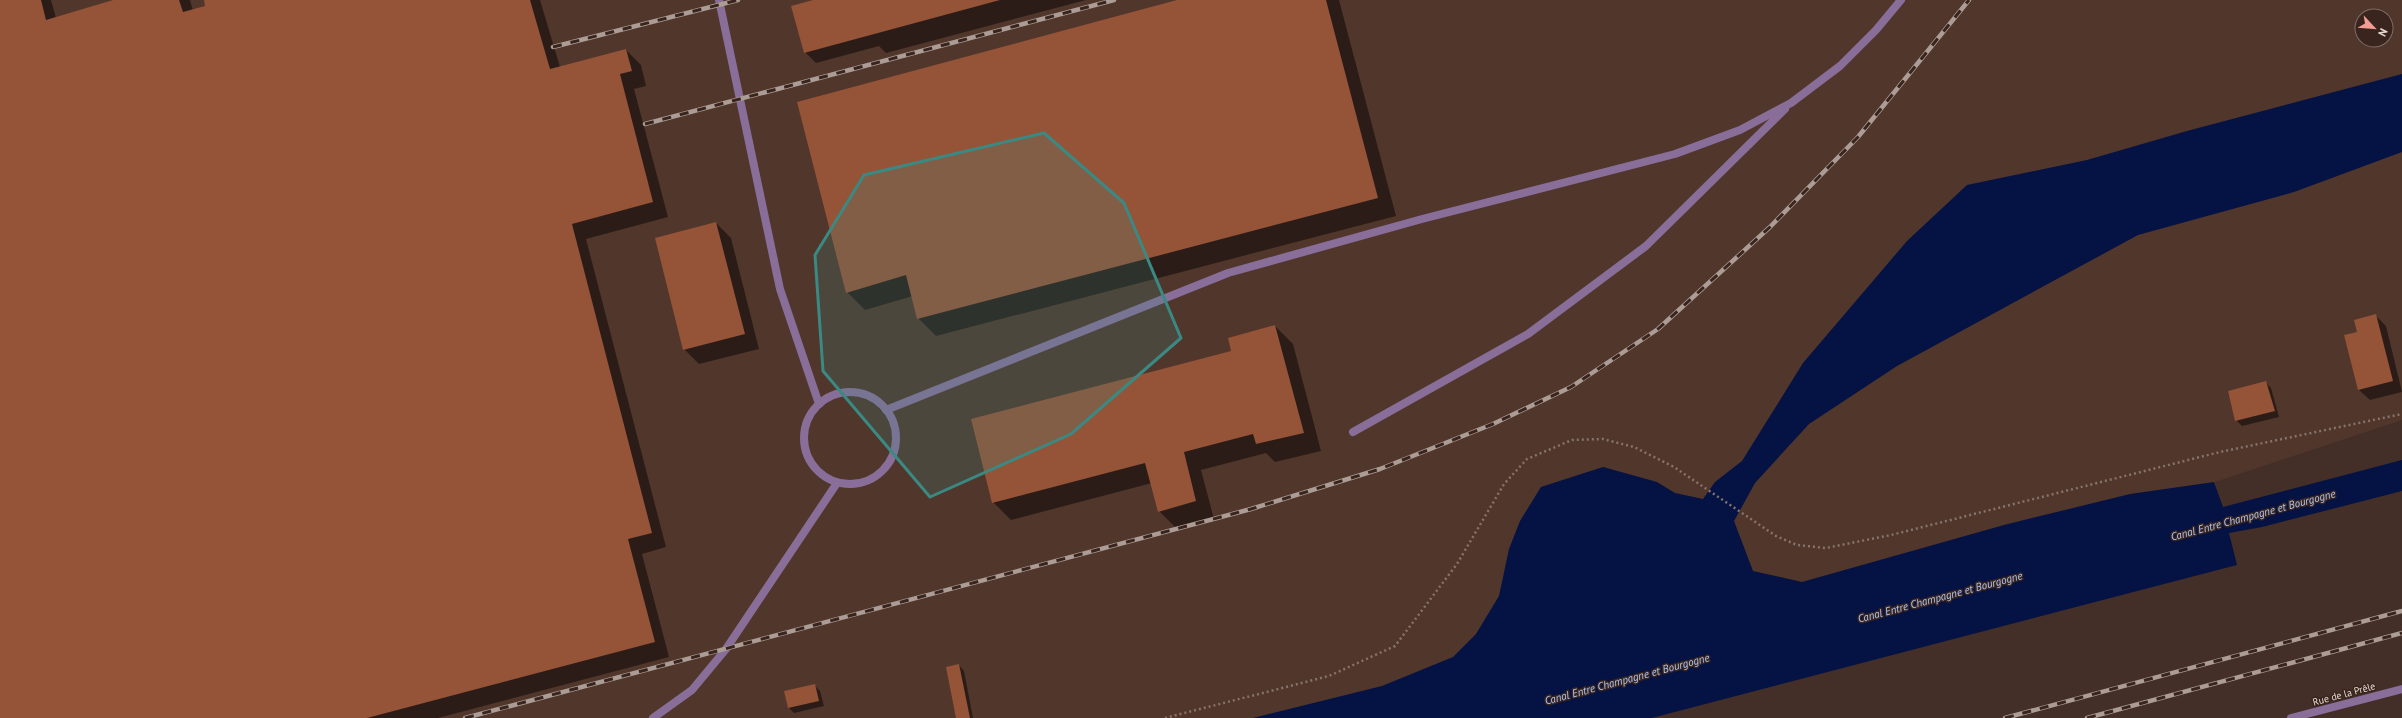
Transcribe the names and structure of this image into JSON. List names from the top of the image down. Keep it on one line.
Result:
{"streets":{"street":["Rue de la Prêle"]},"water":["Canal Entre Champagne et Bourgogne"],"north":"bottom right"}
